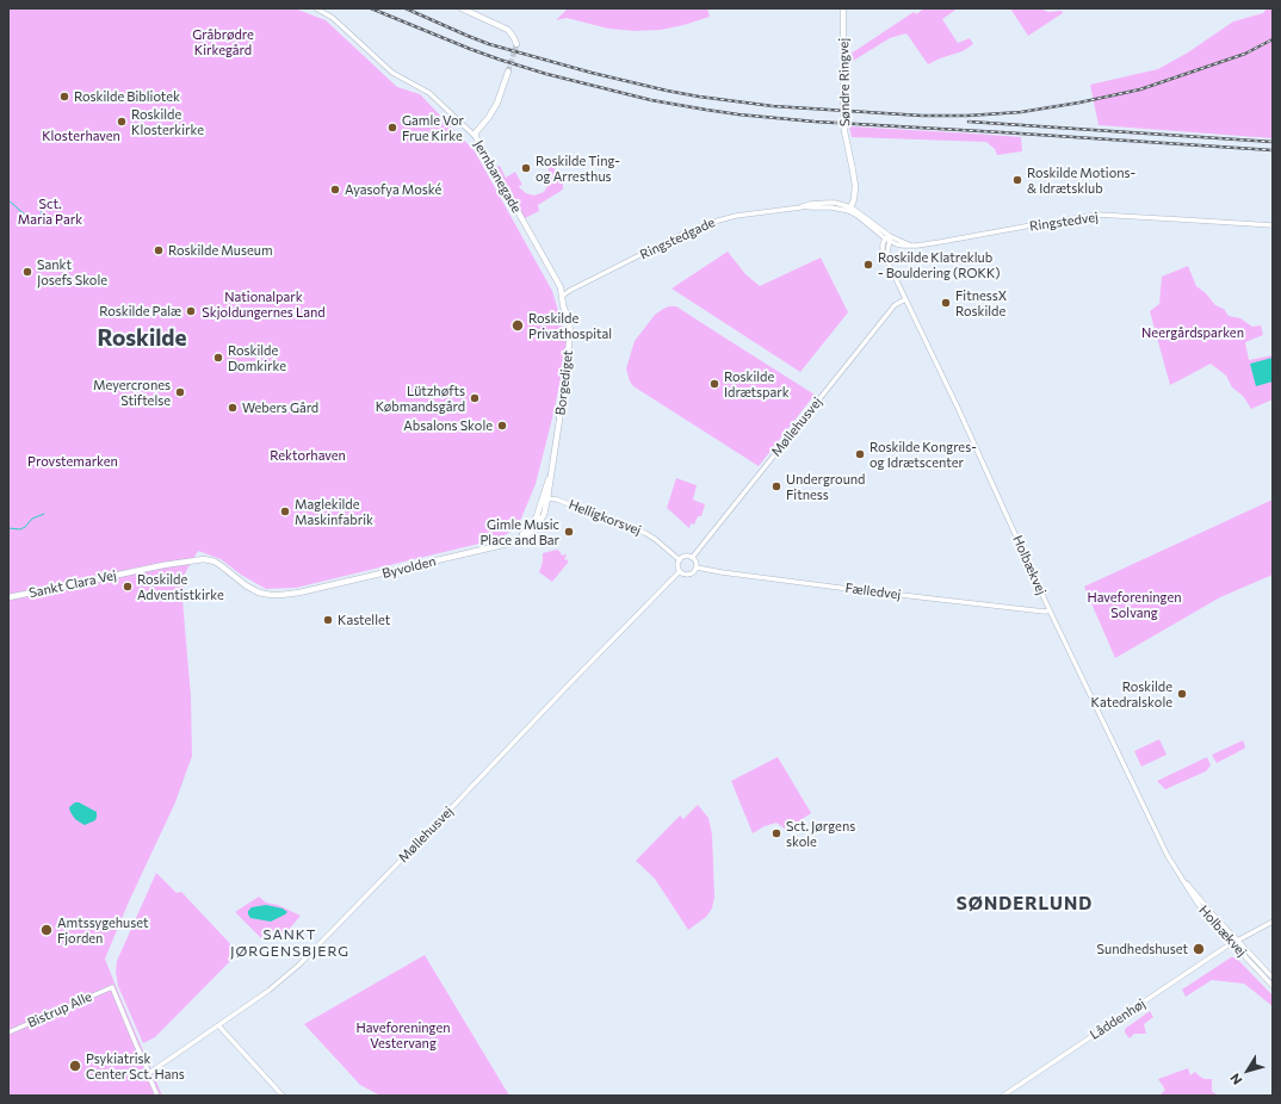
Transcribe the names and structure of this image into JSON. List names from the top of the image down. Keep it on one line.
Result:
{"streets":{"main road":["Søndre Ringvej","Jernbanegade","Borgediget","Byvolden","Sankt Clara Vej"],"street":["Ringstedvej","Ringstedgade","Møllehusvej","Helligkorsvej","Holbækvej","Fælledvej","Bistrup Alle","Låddenhøj"]},"crossings":[["Søndre Ringvej","Ringstedvej"],["Søndre Ringvej","Ringstedgade"],["Jernbanegade","Ringstedgade"],["Jernbanegade","Borgediget"],["Ringstedvej","Ringstedgade"],["Ringstedvej","Holbækvej"],["Ringstedgade","Borgediget"],["Borgediget","Helligkorsvej"],["Borgediget","Byvolden"],["Møllehusvej","Helligkorsvej"],["Møllehusvej","Holbækvej"],["Møllehusvej","Fælledvej"],["Møllehusvej","Bistrup Alle"],["Helligkorsvej","Byvolden"],["Helligkorsvej","Fælledvej"],["Holbækvej","Fælledvej"],["Holbækvej","Låddenhøj"],["Byvolden","Sankt Clara Vej"]],"districts":["Roskilde","SØNDERLUND","SANKT JØRGENSBJERG"],"parks":["Gråbrødre Kirkegård","Klosterhaven","Sct. Maria Park","Nationalpark Skjoldungernes Land","Neergårdsparken","Rektorhaven","Provstemarken","Haveforeningen Solvang","Haveforeningen Vestervang"],"places":["Roskilde Bibliotek","Roskilde Klosterkirke","Gamle Vor Frue Kirke","Roskilde Ting- og Arresthus","Roskilde Motions- & Idrætsklub","Ayasofya Moské","Roskilde Museum","Roskilde Klatreklub - Bouldering (ROKK)","Sankt Josefs Skole","FitnessX Roskilde","Roskilde Palæ","Roskilde Privathospital","Roskilde Domkirke","Roskilde Idrætspark","Meyercrones Stiftelse","Lützhøfts Købmandsgård","Webers Gård","Absalons Skole","Roskilde Kongres- og Idrætscenter","Underground Fitness","Maglekilde Maskinfabrik","Gimle Music Place and Bar","Roskilde Adventistkirke","Kastellet","Roskilde Katedralskole","Sct. Jørgens skole","Amtssygehuset Fjorden","Sundhedshuset","Psykiatrisk Center Sct. Hans"],"north":"bottom left"}
